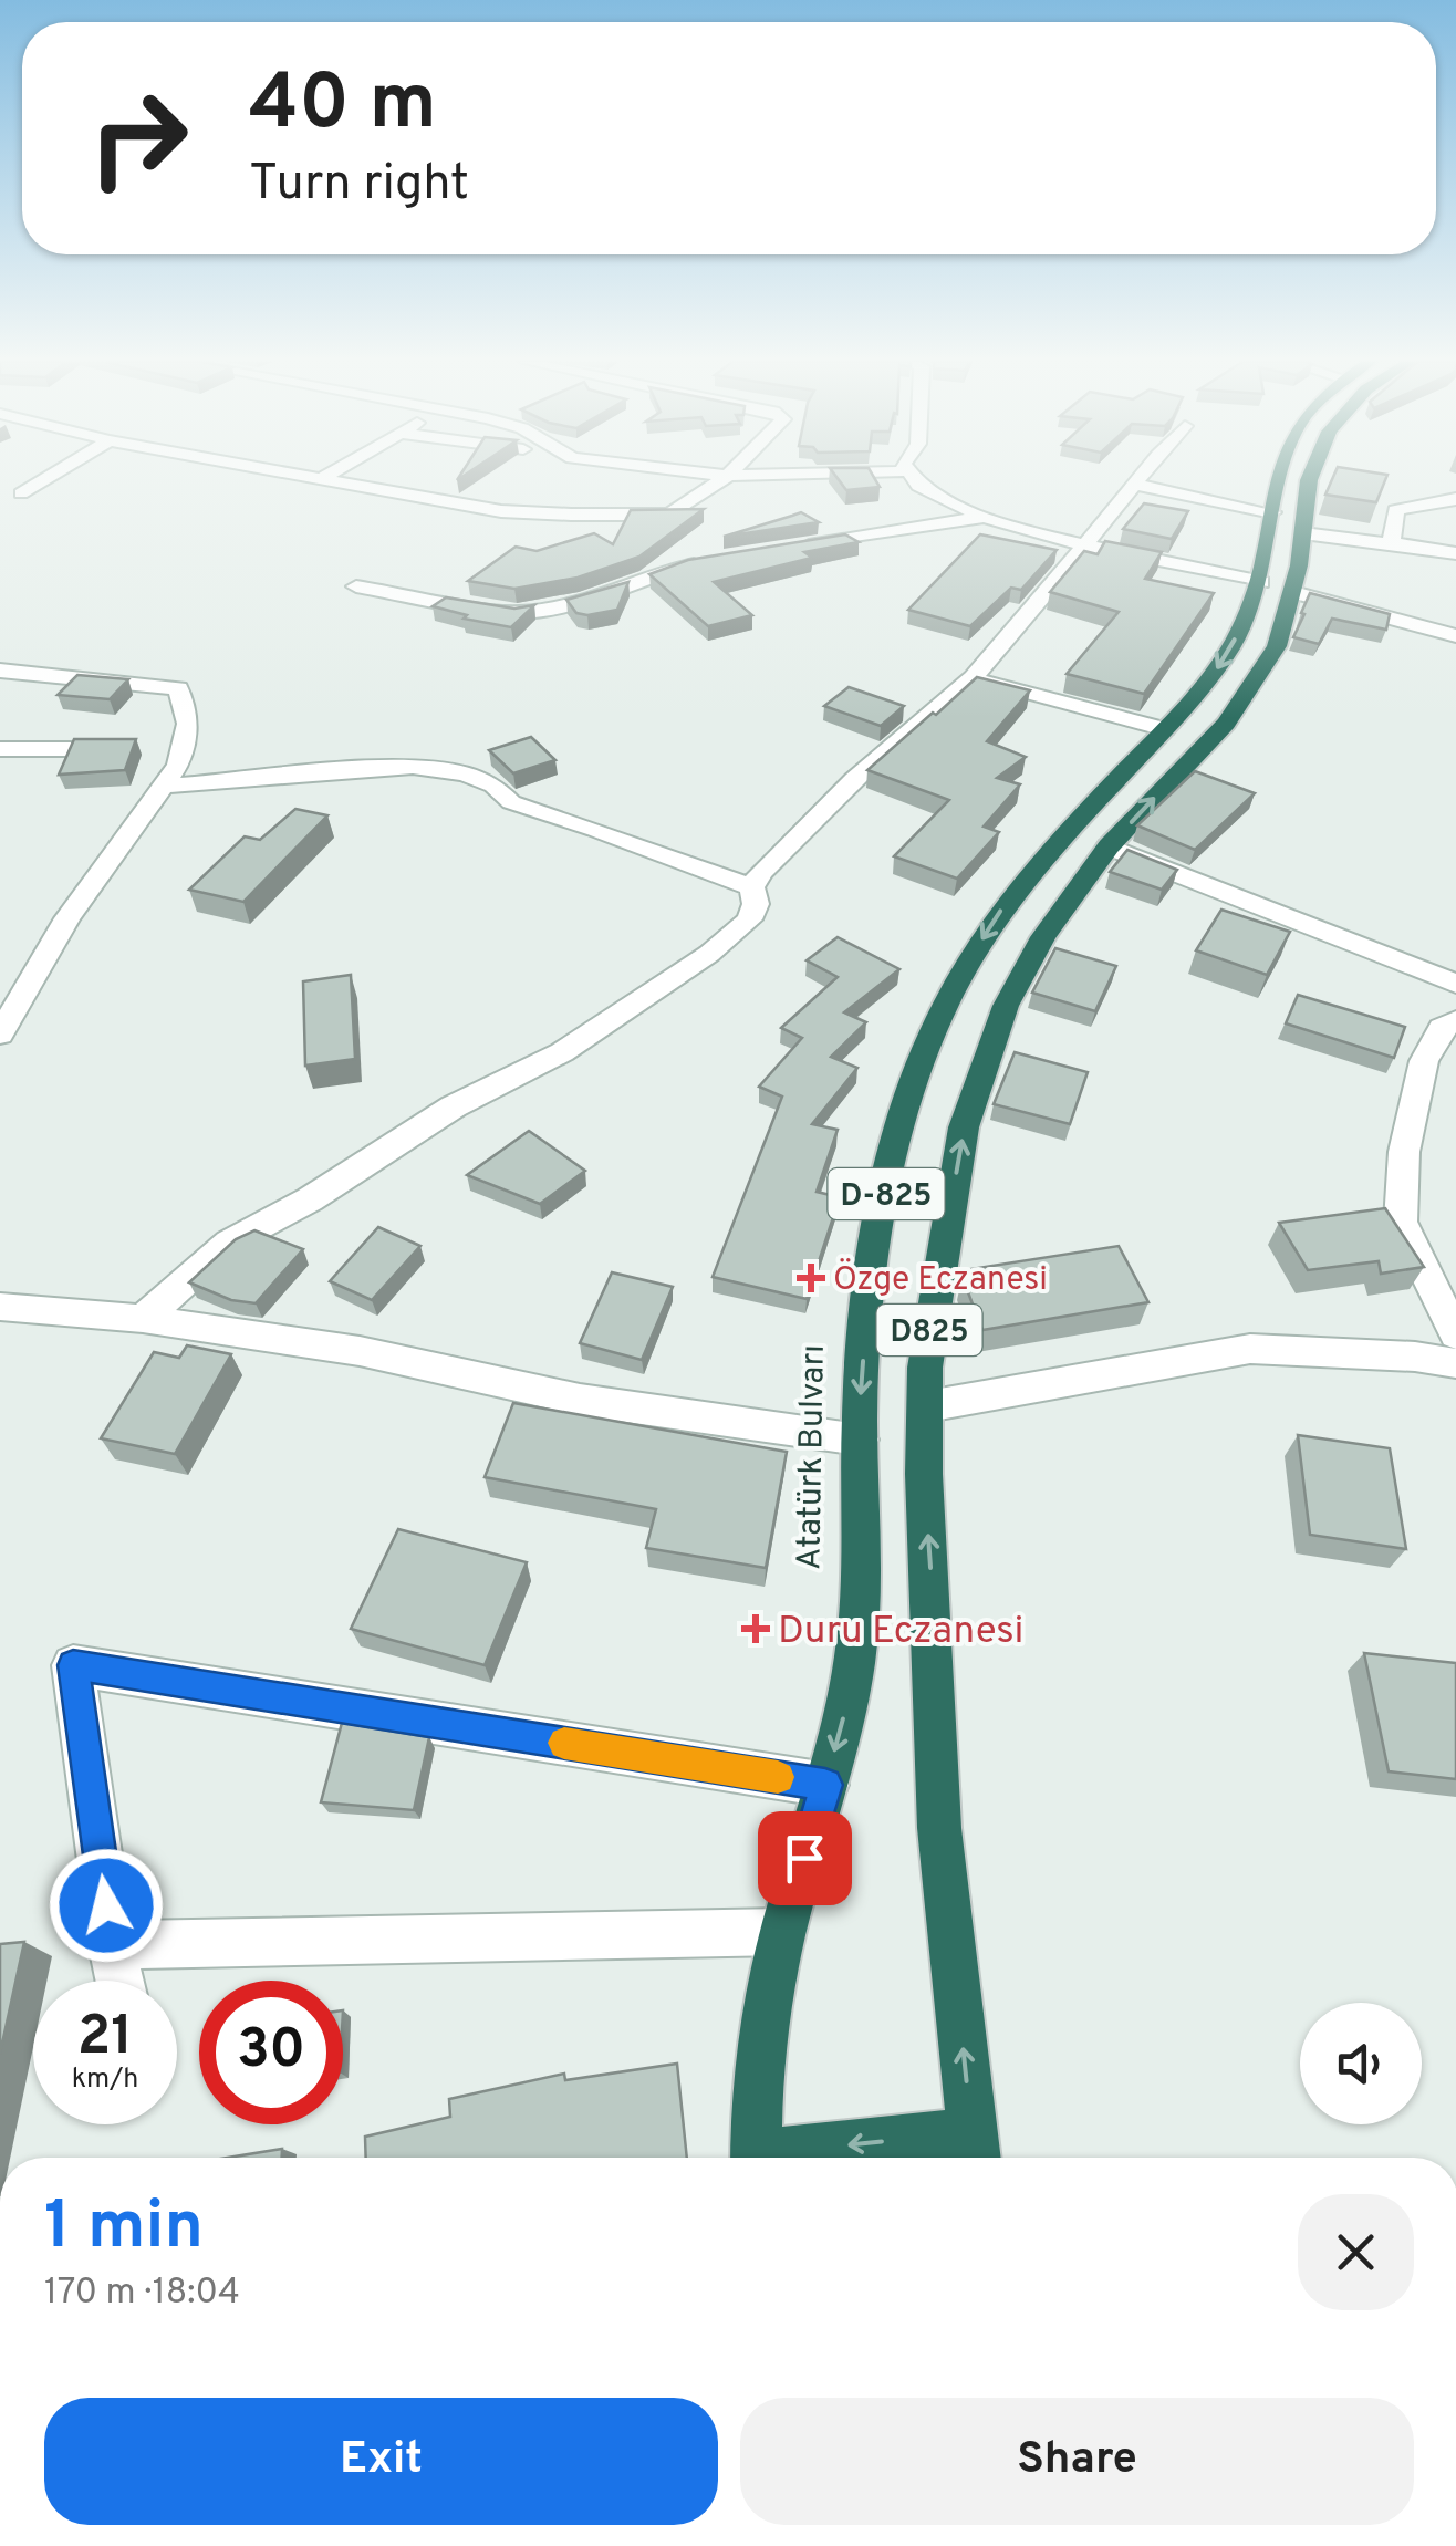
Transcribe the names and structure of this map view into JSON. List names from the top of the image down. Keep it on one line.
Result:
{"streets":{"highway":["D-825","D825","Atatürk Bulvarı"]},"places":{"health":["Özge Eczanesi","Duru Eczanesi"]},"page":{"turn":["40 m","Turn right"],"speed":"21 km/h","limit":"30","heading":["1 min","170 m · 18:04"],"buttons":["Exit","Share"]}}
